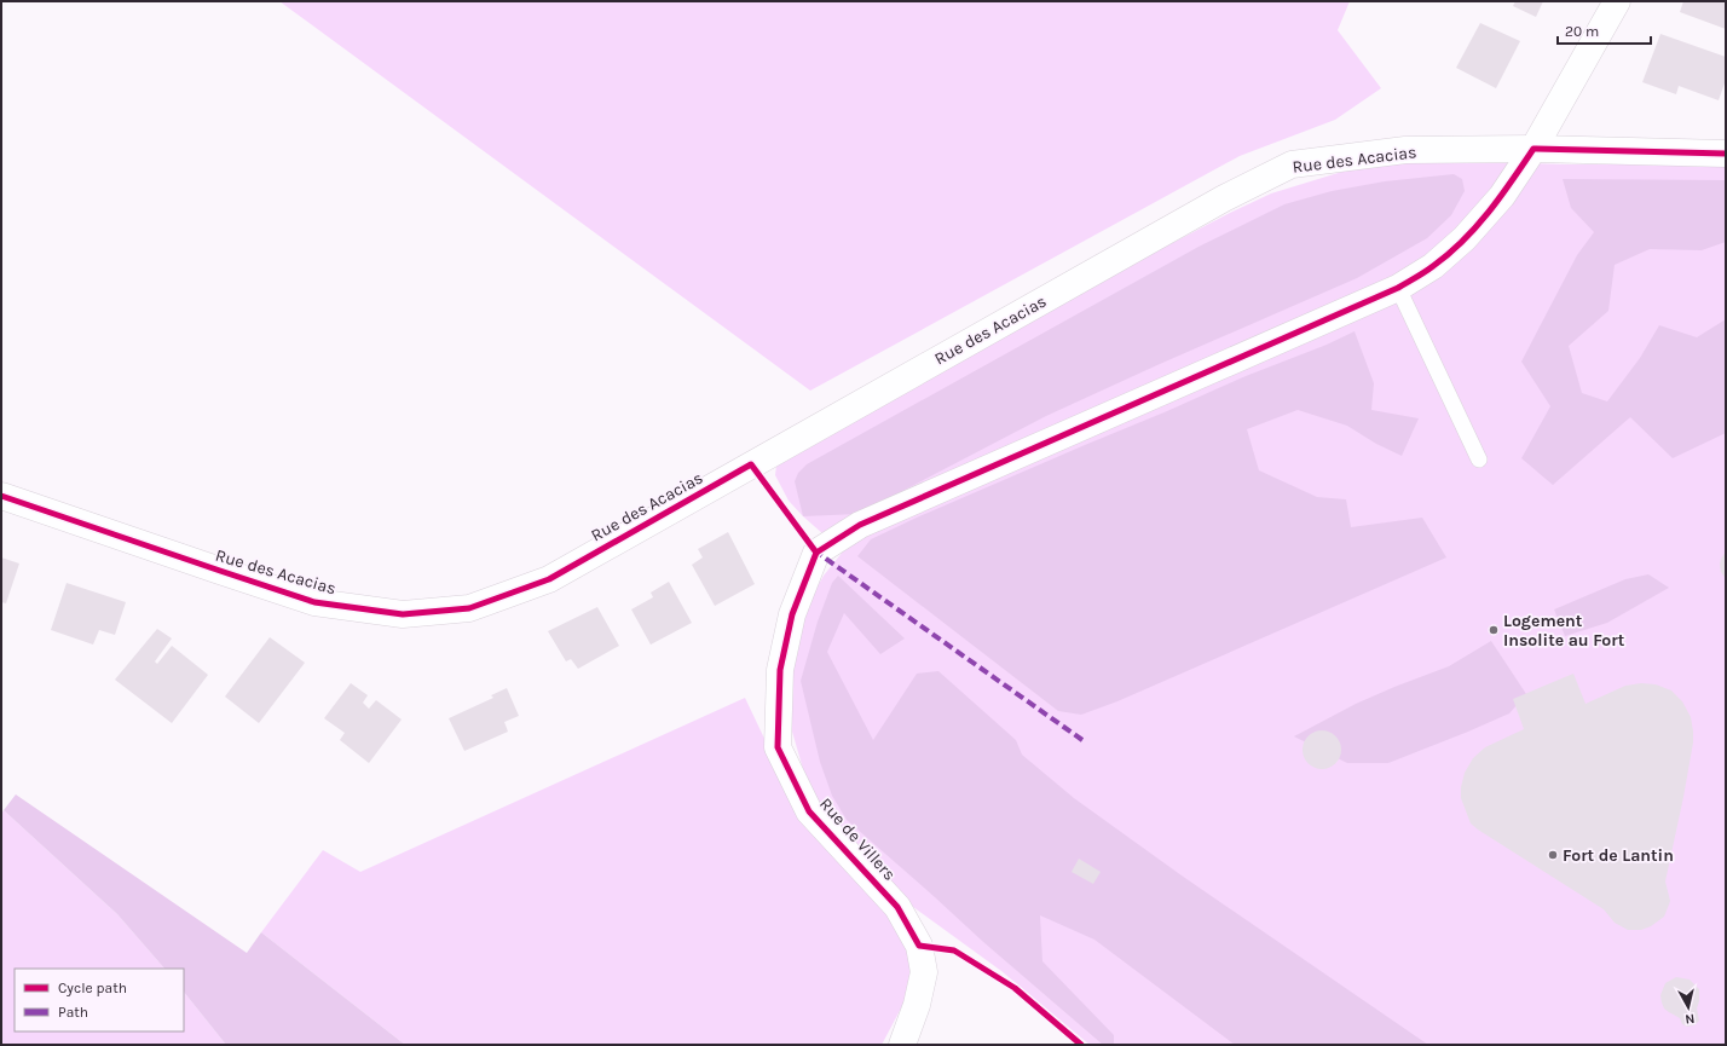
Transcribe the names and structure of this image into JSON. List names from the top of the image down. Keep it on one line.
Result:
{"streets":{"street":["Rue des Acacias","Rue de Villers"]},"places":["Logement Insolite au Fort","Fort de Lantin"],"legend":["Cycle path","Path"],"scale_bar":"20 m","north":"bottom"}
